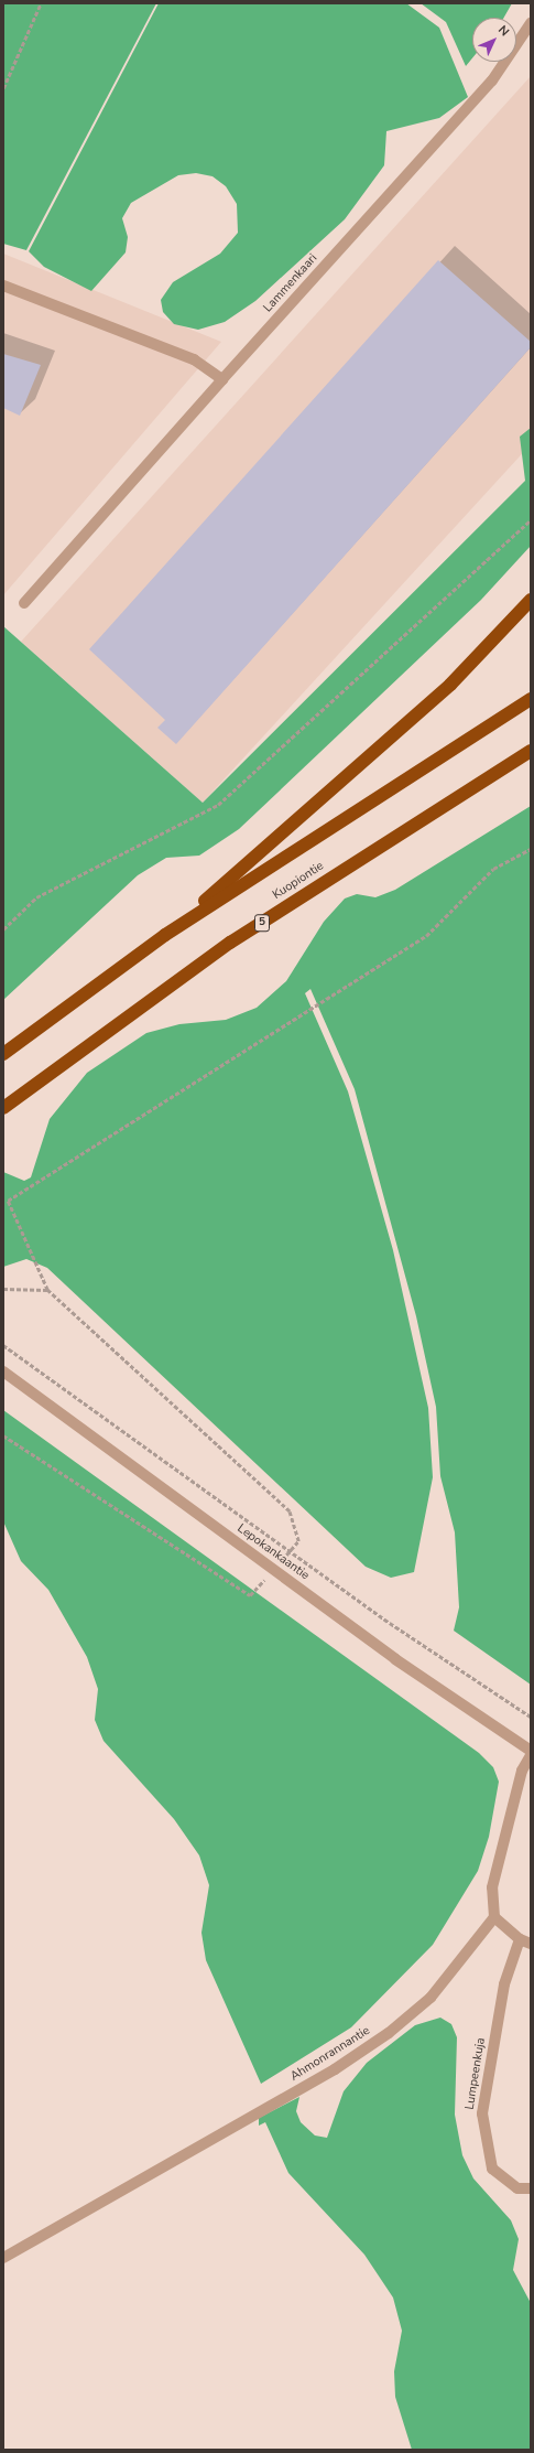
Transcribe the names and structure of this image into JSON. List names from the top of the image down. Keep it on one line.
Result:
{"streets":{"highway":["Kuopiontie","5"],"street":["Lammenkaari","Lepokankaantie","Ahmonrannantie","Lumpeenkuja"]},"north":"top right"}
